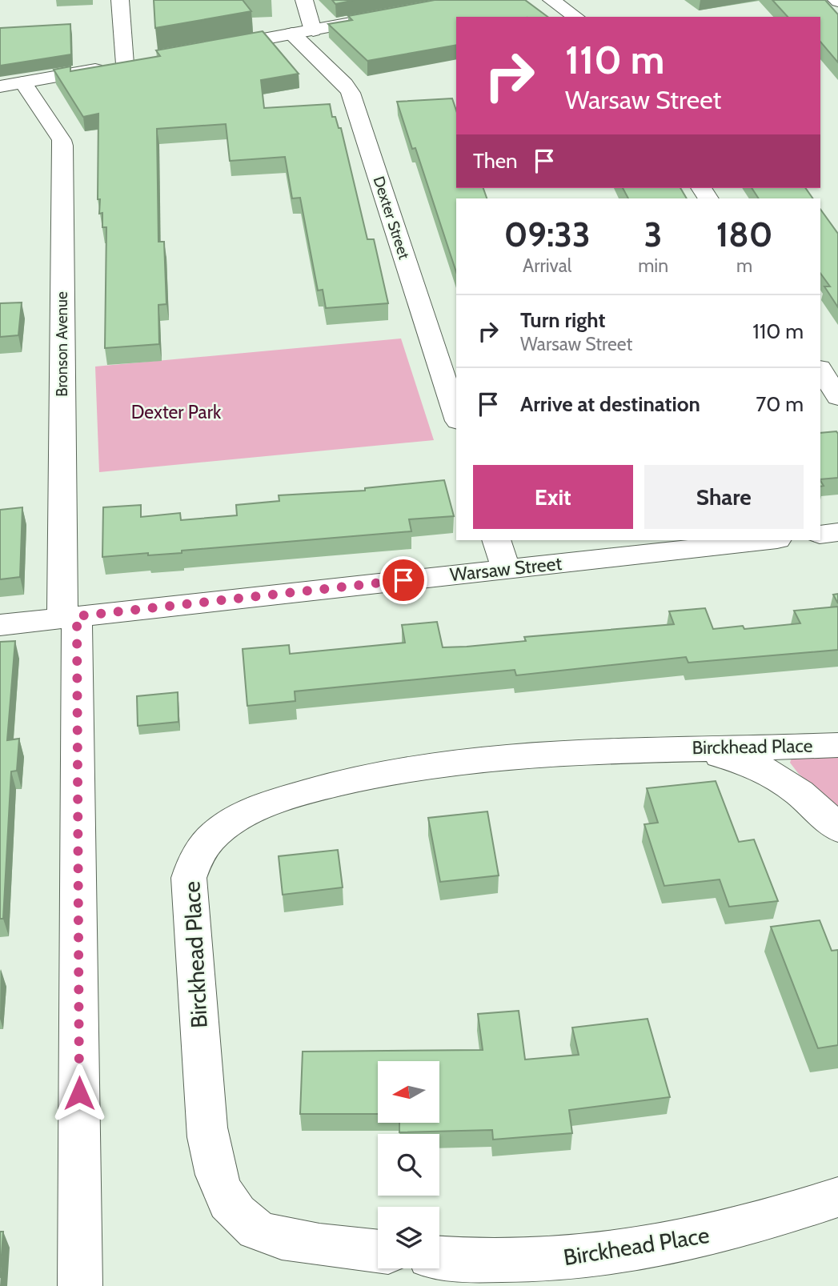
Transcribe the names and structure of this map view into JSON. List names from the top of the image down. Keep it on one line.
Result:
{"streets":{"street":["Dexter Street","Bronson Avenue","Warsaw Street","Birckhead Place"]},"crossings":[["Bronson Avenue","Warsaw Street"]],"parks":["Dexter Park"],"north":"left","page":{"turn":["110 m","Warsaw Street"],"then":"Then","eta":["09:33","Arrival","3","min","180","m"],"list":[{"name":"Turn right","note":"Warsaw Street","value":"110 m"},{"name":"Arrive at destination","value":"70 m"}],"buttons":["Exit","Share"]}}
